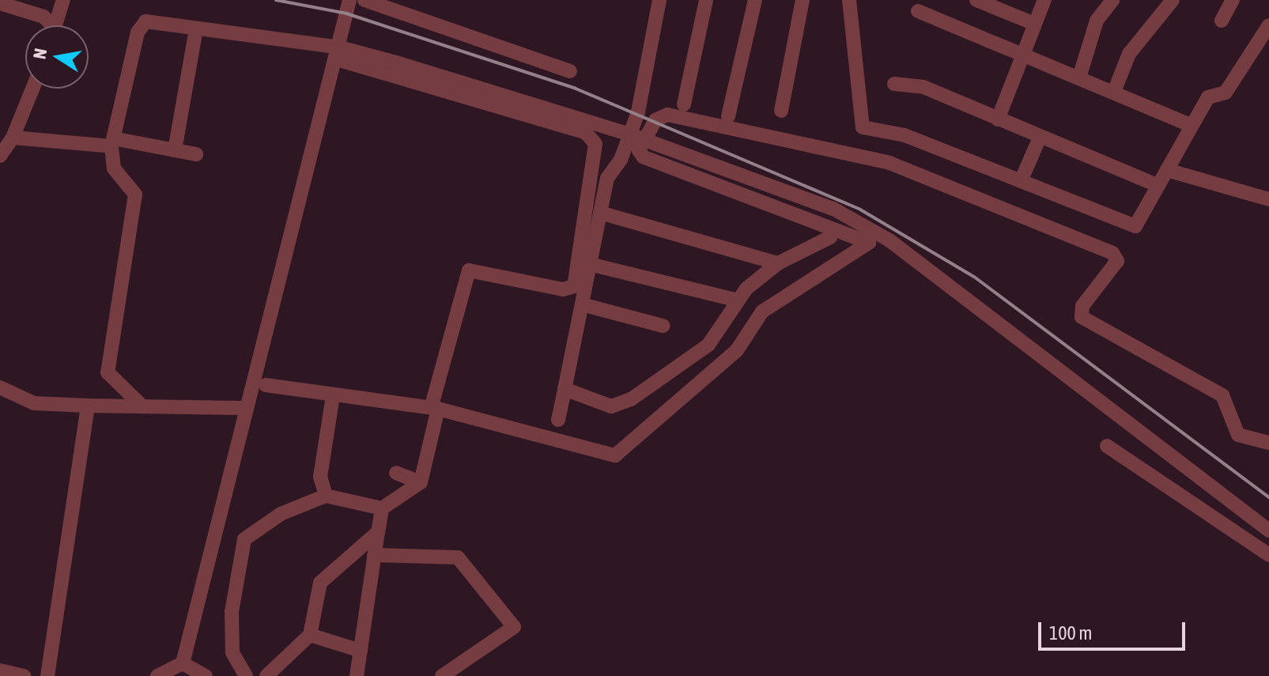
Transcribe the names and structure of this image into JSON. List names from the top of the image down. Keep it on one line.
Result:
{"scale_bar":"100 m","north":"left"}
